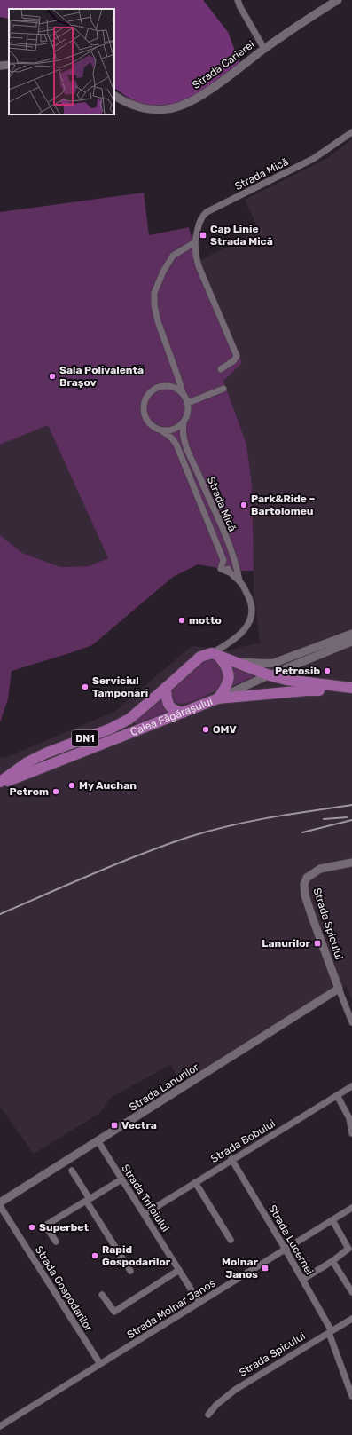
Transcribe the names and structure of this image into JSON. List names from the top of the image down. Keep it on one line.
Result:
{"streets":{"main road":["Calea Făgărașului","DN1"],"street":["Strada Carierei","Strada Mică","Strada Spicului","Strada Lanurilor","Strada Bobului","Strada Trifoiului","Strada Lucernei","Strada Gospodarilor","Strada Molnar Janos"]},"crossings":[["Calea Făgărașului","DN1"],["Strada Spicului","Strada Lanurilor"],["Strada Spicului","Strada Lucernei"],["Strada Lanurilor","Strada Trifoiului"],["Strada Bobului","Strada Trifoiului"],["Strada Bobului","Strada Lucernei"],["Strada Trifoiului","Strada Molnar Janos"],["Strada Lucernei","Strada Molnar Janos"],["Strada Gospodarilor","Strada Molnar Janos"]],"places":{"transit":["Cap Linie Strada Mică","Lanurilor","Vectra","Molnar Janos"],"other":["Sala Polivalentă Brașov","Park&Ride – Bartolomeu","motto","Petrosib","Serviciul Tamponări","OMV","My Auchan","Petrom","Superbet","Rapid Gospodarilor"]}}
